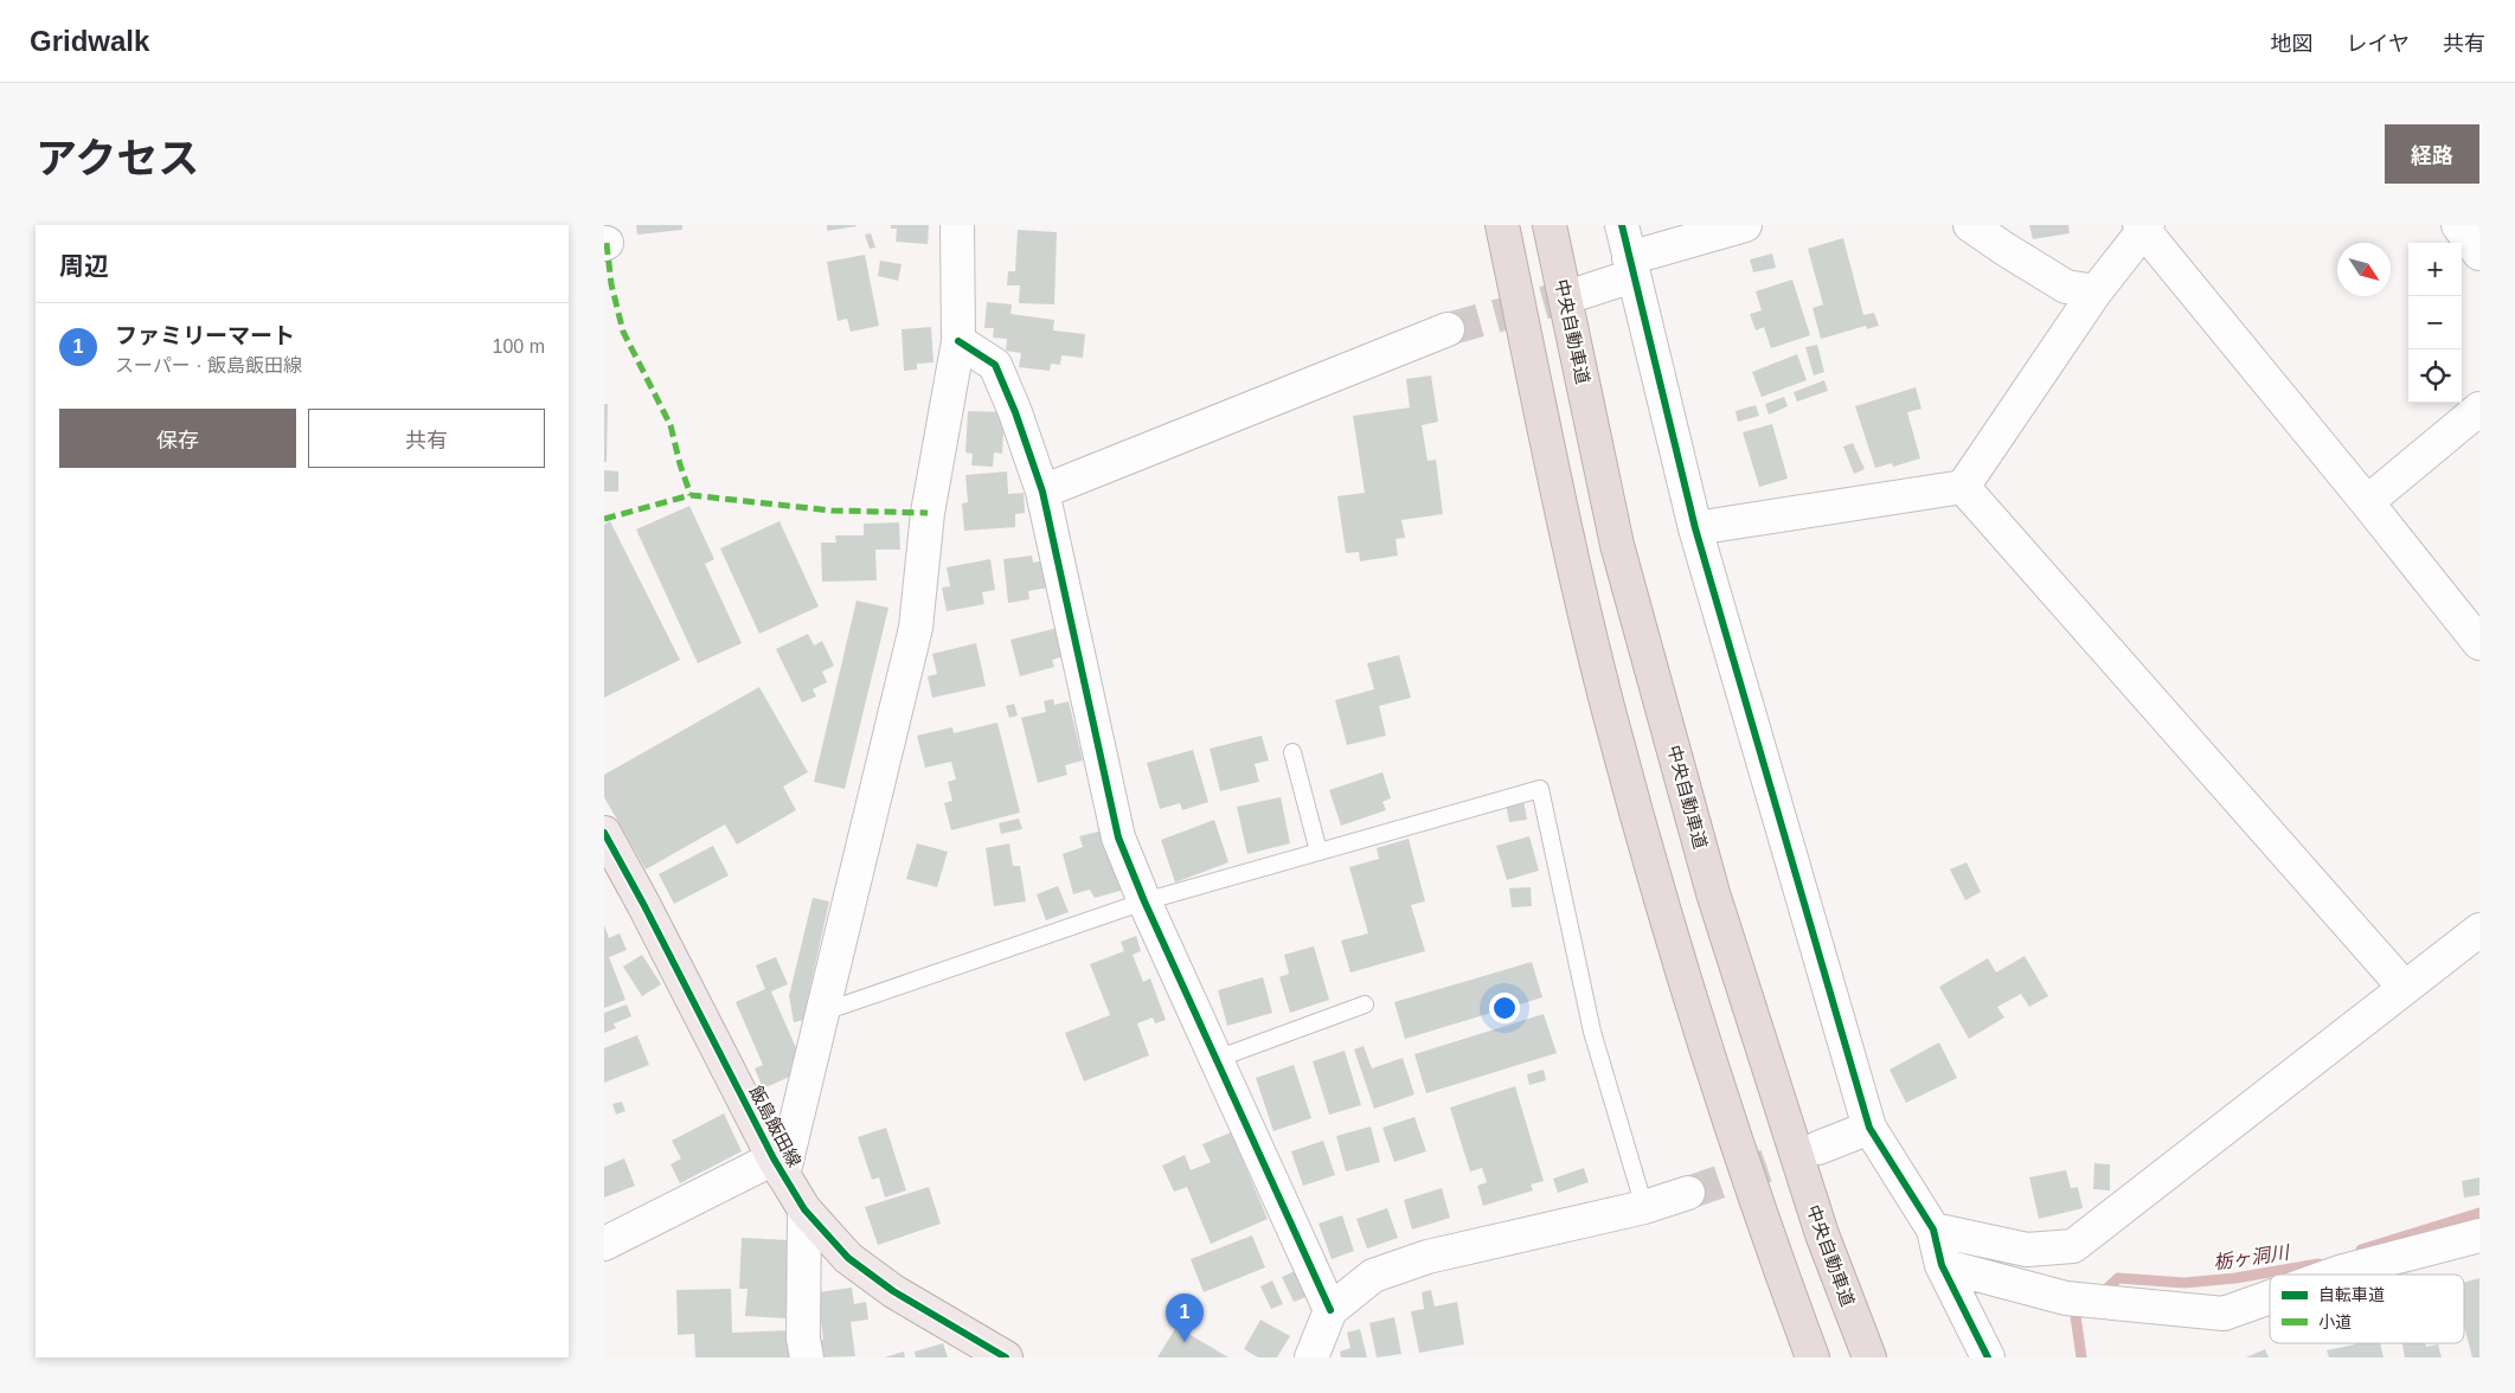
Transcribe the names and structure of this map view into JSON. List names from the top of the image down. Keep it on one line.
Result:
{"streets":{"highway":["中央自動車道"],"main road":["飯島飯田線"]},"water":["栃ヶ洞川"],"legend":["自転車道","小道"],"north":"bottom right","page":{"header":"Gridwalk","nav":["地図","レイヤ","共有"],"title":"アクセス","buttons":["経路",["保存","共有"]],"heading":"周辺","map_buttons":["+","−"],"list":[{"mark":"1","name":"ファミリーマート","note":"スーパー · 飯島飯田線","value":"100 m"}],"pins":"1"}}
